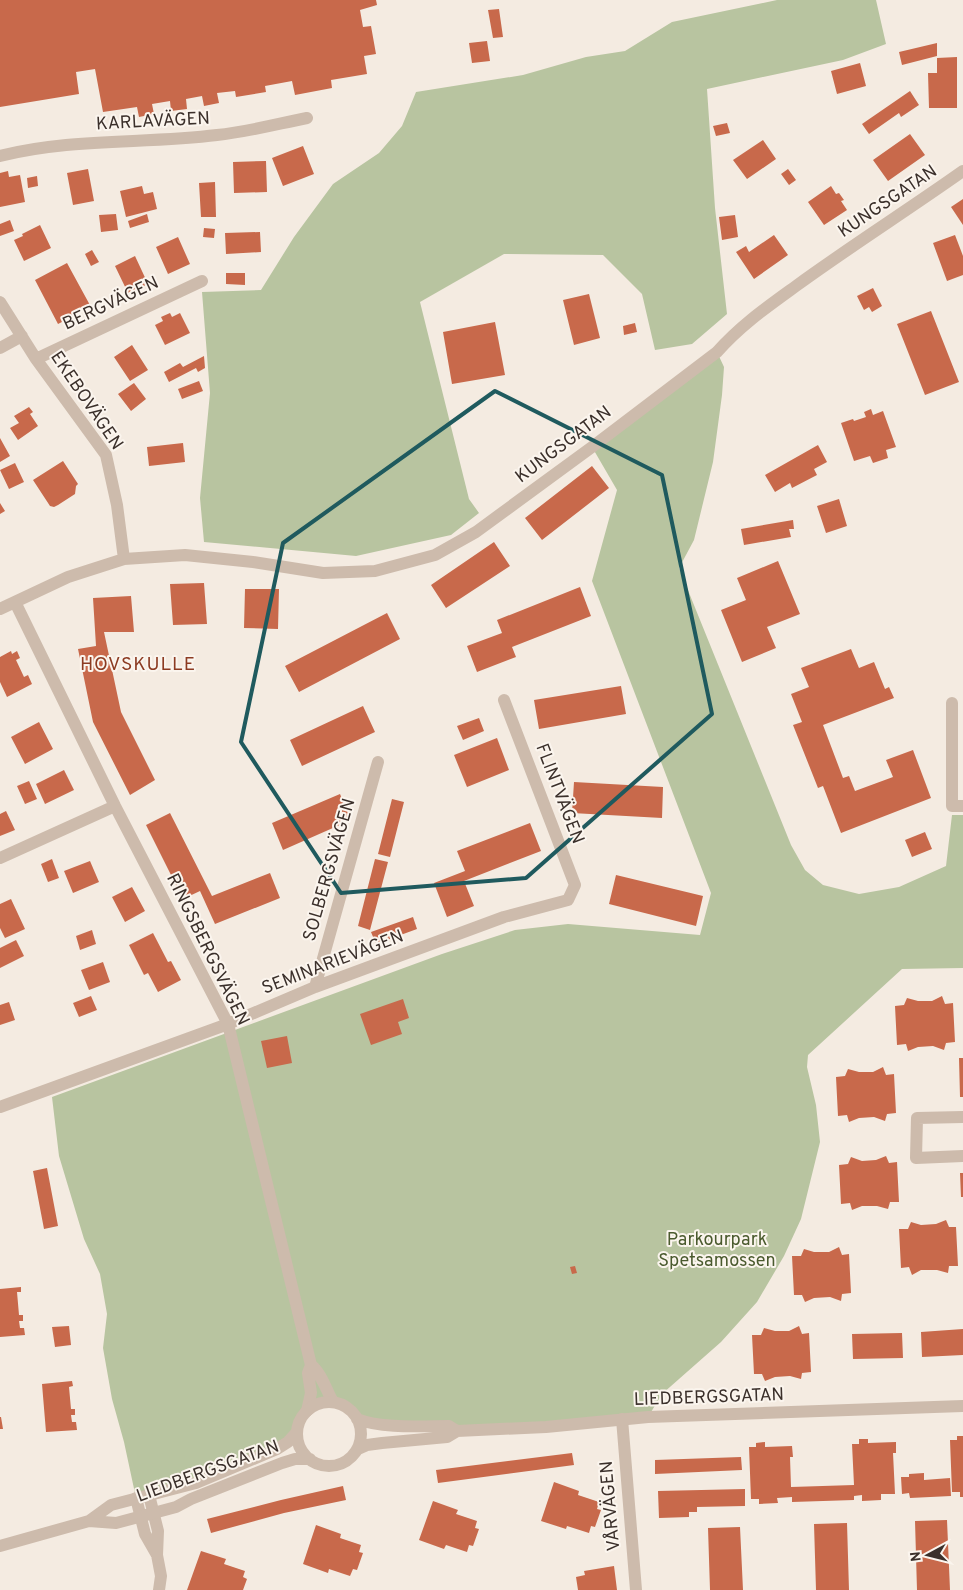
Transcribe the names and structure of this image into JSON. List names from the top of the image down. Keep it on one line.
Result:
{"streets":{"street":["KARLAVÄGEN","KUNGSGATAN","BERGVÄGEN","EKEBOVÄGEN","FLINTVÄGEN","SOLBERGSVÄGEN","RINGSBERGSVÄGEN","SEMINARIEVÄGEN","LIEDBERGSGATAN","VÅRVÄGEN"]},"crossings":[["KUNGSGATAN","EKEBOVÄGEN"],["KUNGSGATAN","RINGSBERGSVÄGEN"],["BERGVÄGEN","EKEBOVÄGEN"],["FLINTVÄGEN","SEMINARIEVÄGEN"],["SOLBERGSVÄGEN","SEMINARIEVÄGEN"],["RINGSBERGSVÄGEN","SEMINARIEVÄGEN"],["RINGSBERGSVÄGEN","LIEDBERGSGATAN"],["LIEDBERGSGATAN","VÅRVÄGEN"]],"districts":["HOVSKULLE"],"parks":["Parkourpark Spetsamossen"],"north":"left"}
